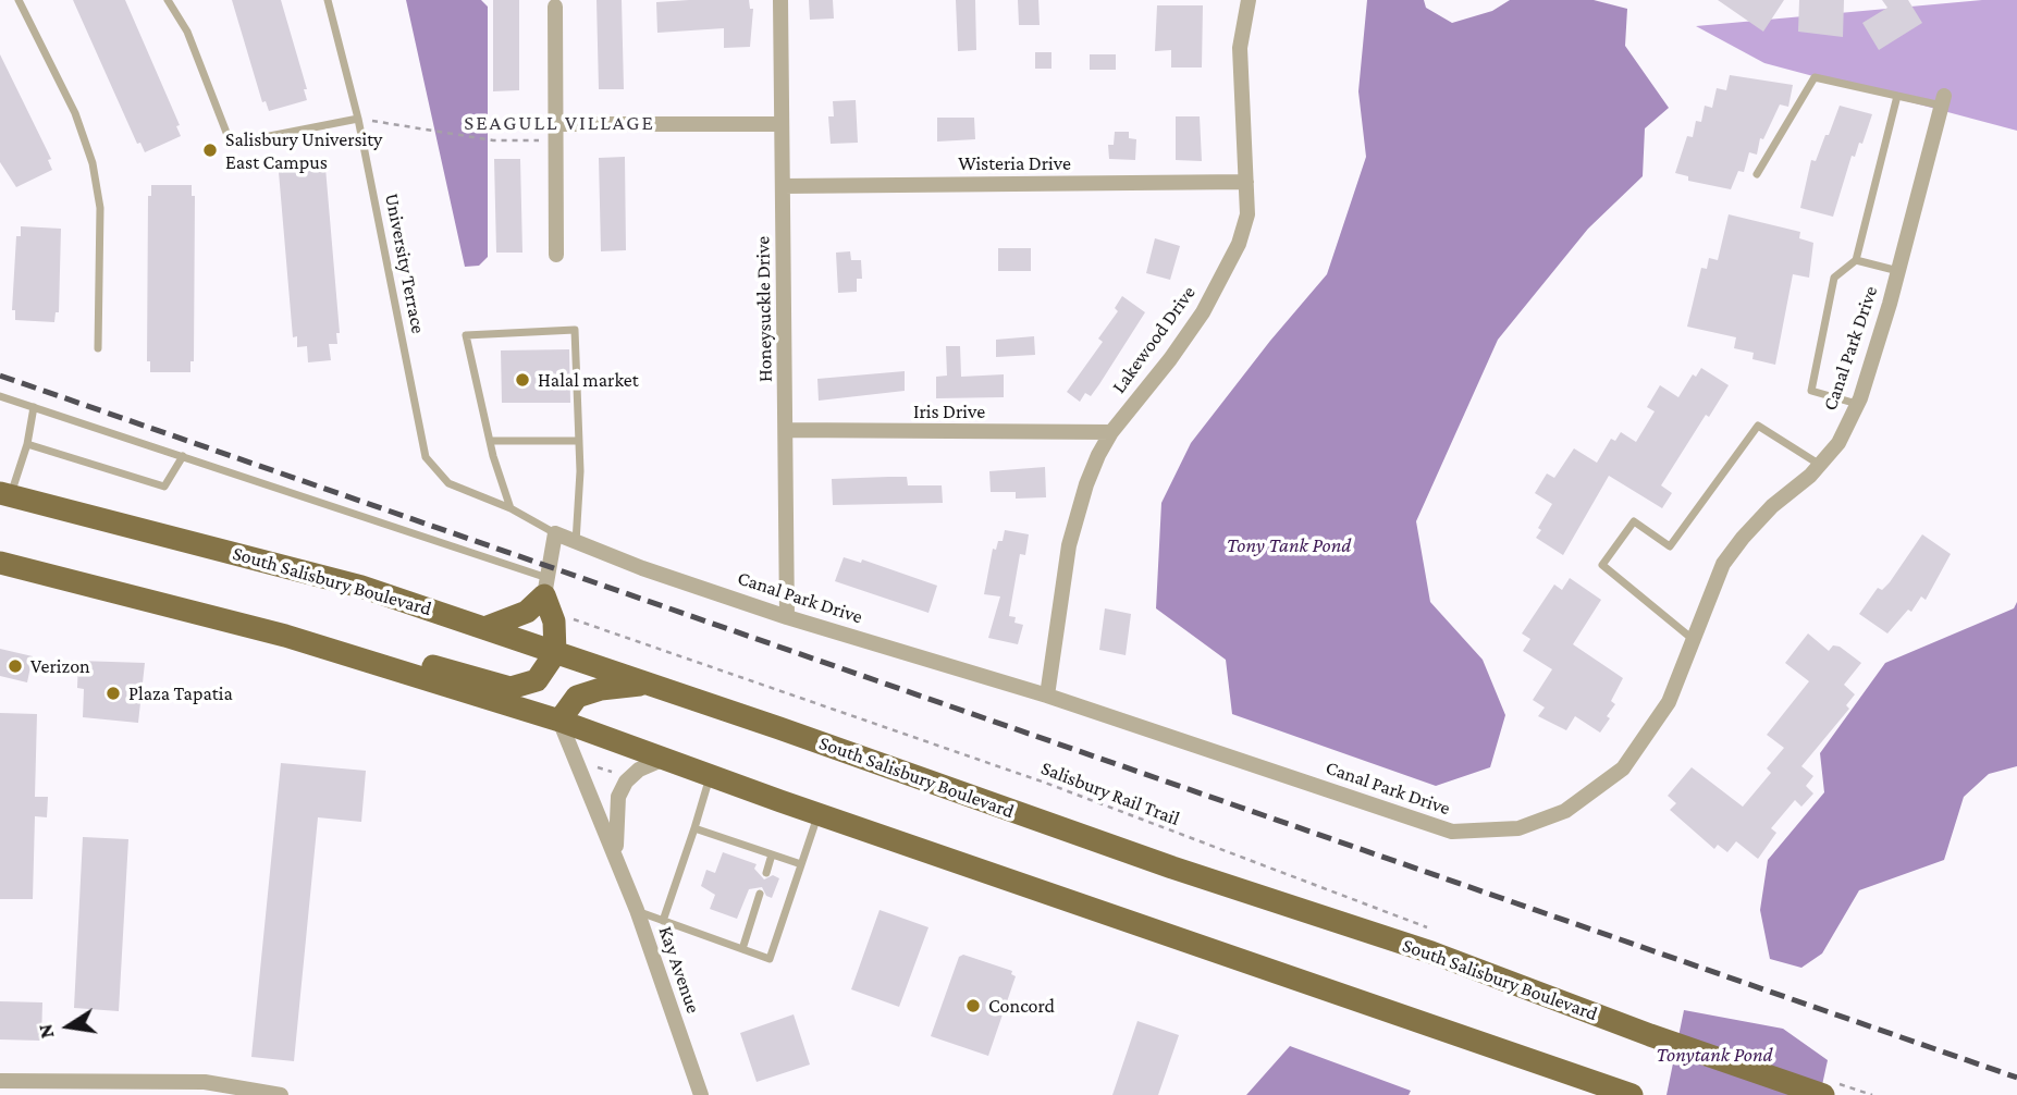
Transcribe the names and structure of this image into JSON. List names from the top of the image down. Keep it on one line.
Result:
{"streets":{"main road":["South Salisbury Boulevard"],"street":["Wisteria Drive","Honeysuckle Drive","Lakewood Drive","Canal Park Drive","Iris Drive","Kay Avenue"],"lane":["University Terrace"],"path":["Salisbury Rail Trail"]},"crossings":[["Wisteria Drive","Honeysuckle Drive"],["Wisteria Drive","Lakewood Drive"],["University Terrace","Canal Park Drive"],["Honeysuckle Drive","Canal Park Drive"],["Honeysuckle Drive","Iris Drive"],["Lakewood Drive","Canal Park Drive"],["Lakewood Drive","Iris Drive"]],"districts":["SEAGULL VILLAGE"],"water":["Tony Tank Pond","Tonytank Pond"],"places":["Salisbury University East Campus","Halal market","Verizon","Plaza Tapatia","Concord"],"north":"left"}
